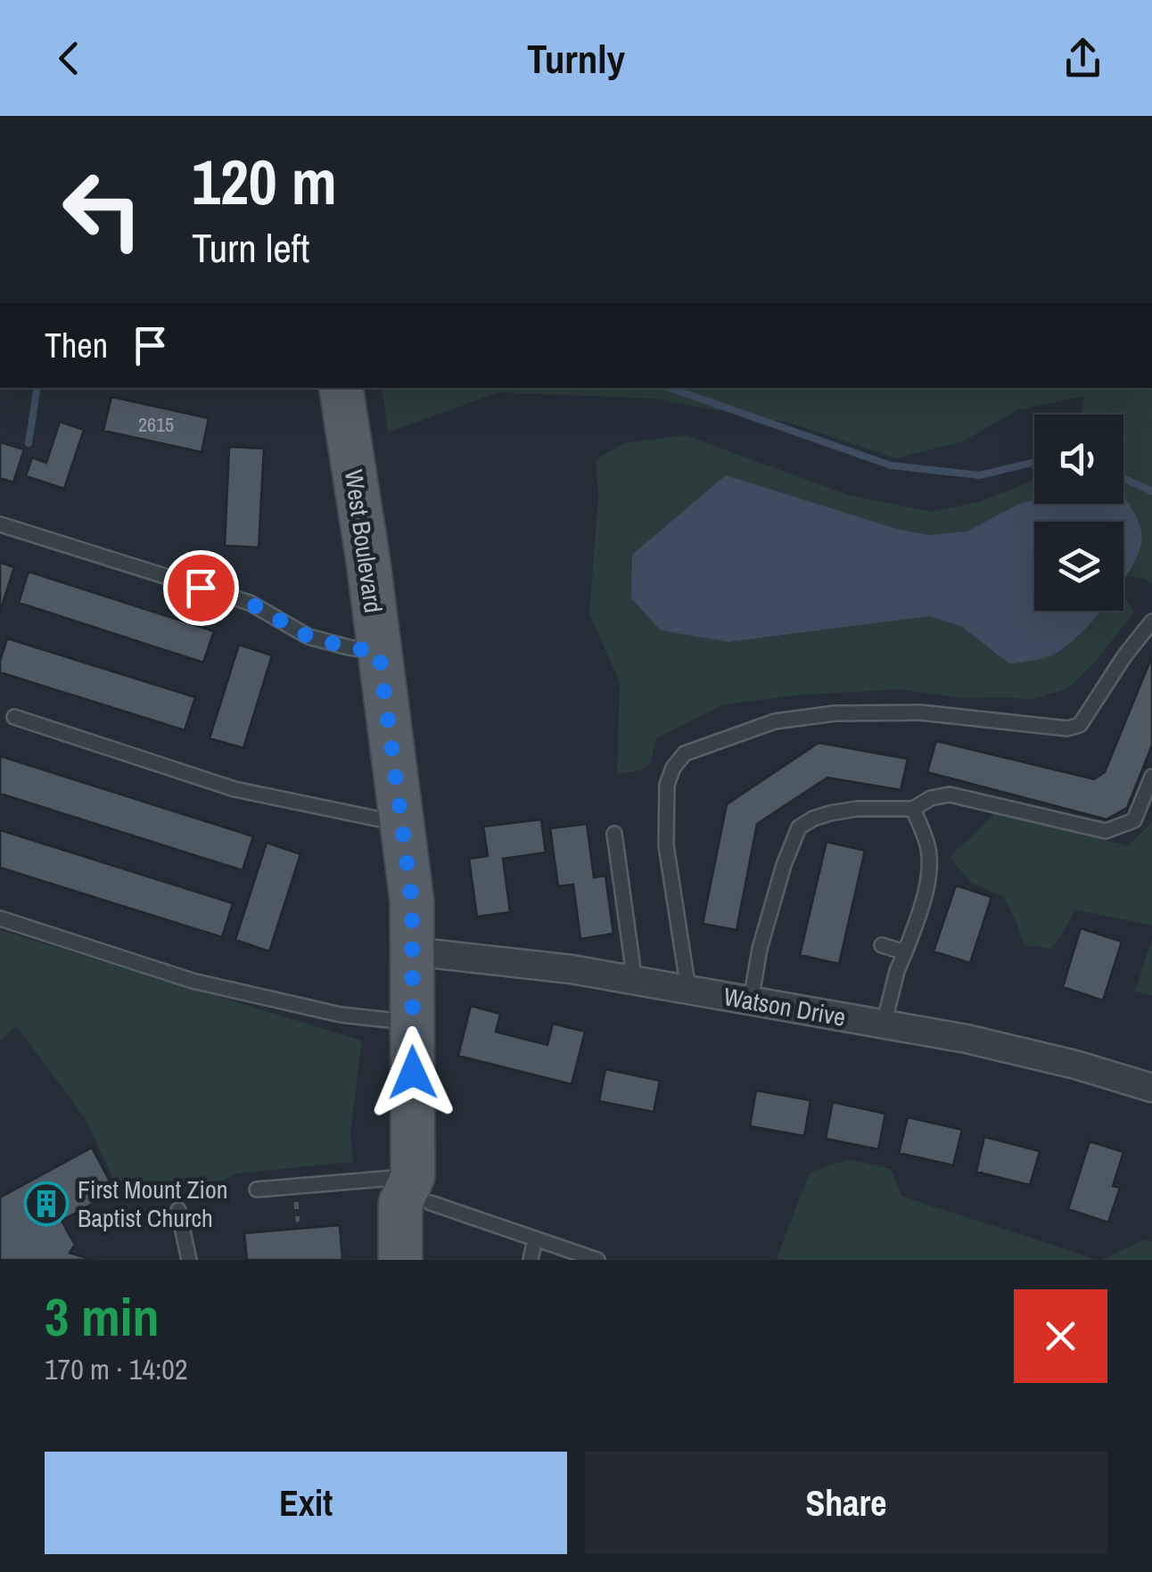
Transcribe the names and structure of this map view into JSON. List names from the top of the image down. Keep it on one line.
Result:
{"streets":{"main road":["West Boulevard"],"street":["Watson Drive"]},"crossings":[["West Boulevard","Watson Drive"]],"places":{"building":["First Mount Zion Baptist Church"]},"house_numbers":["2615"],"page":{"header":"Turnly","turn":["120 m","Turn left"],"then":"Then","heading":["3 min","170 m · 14:02"],"buttons":["Exit","Share"]}}
